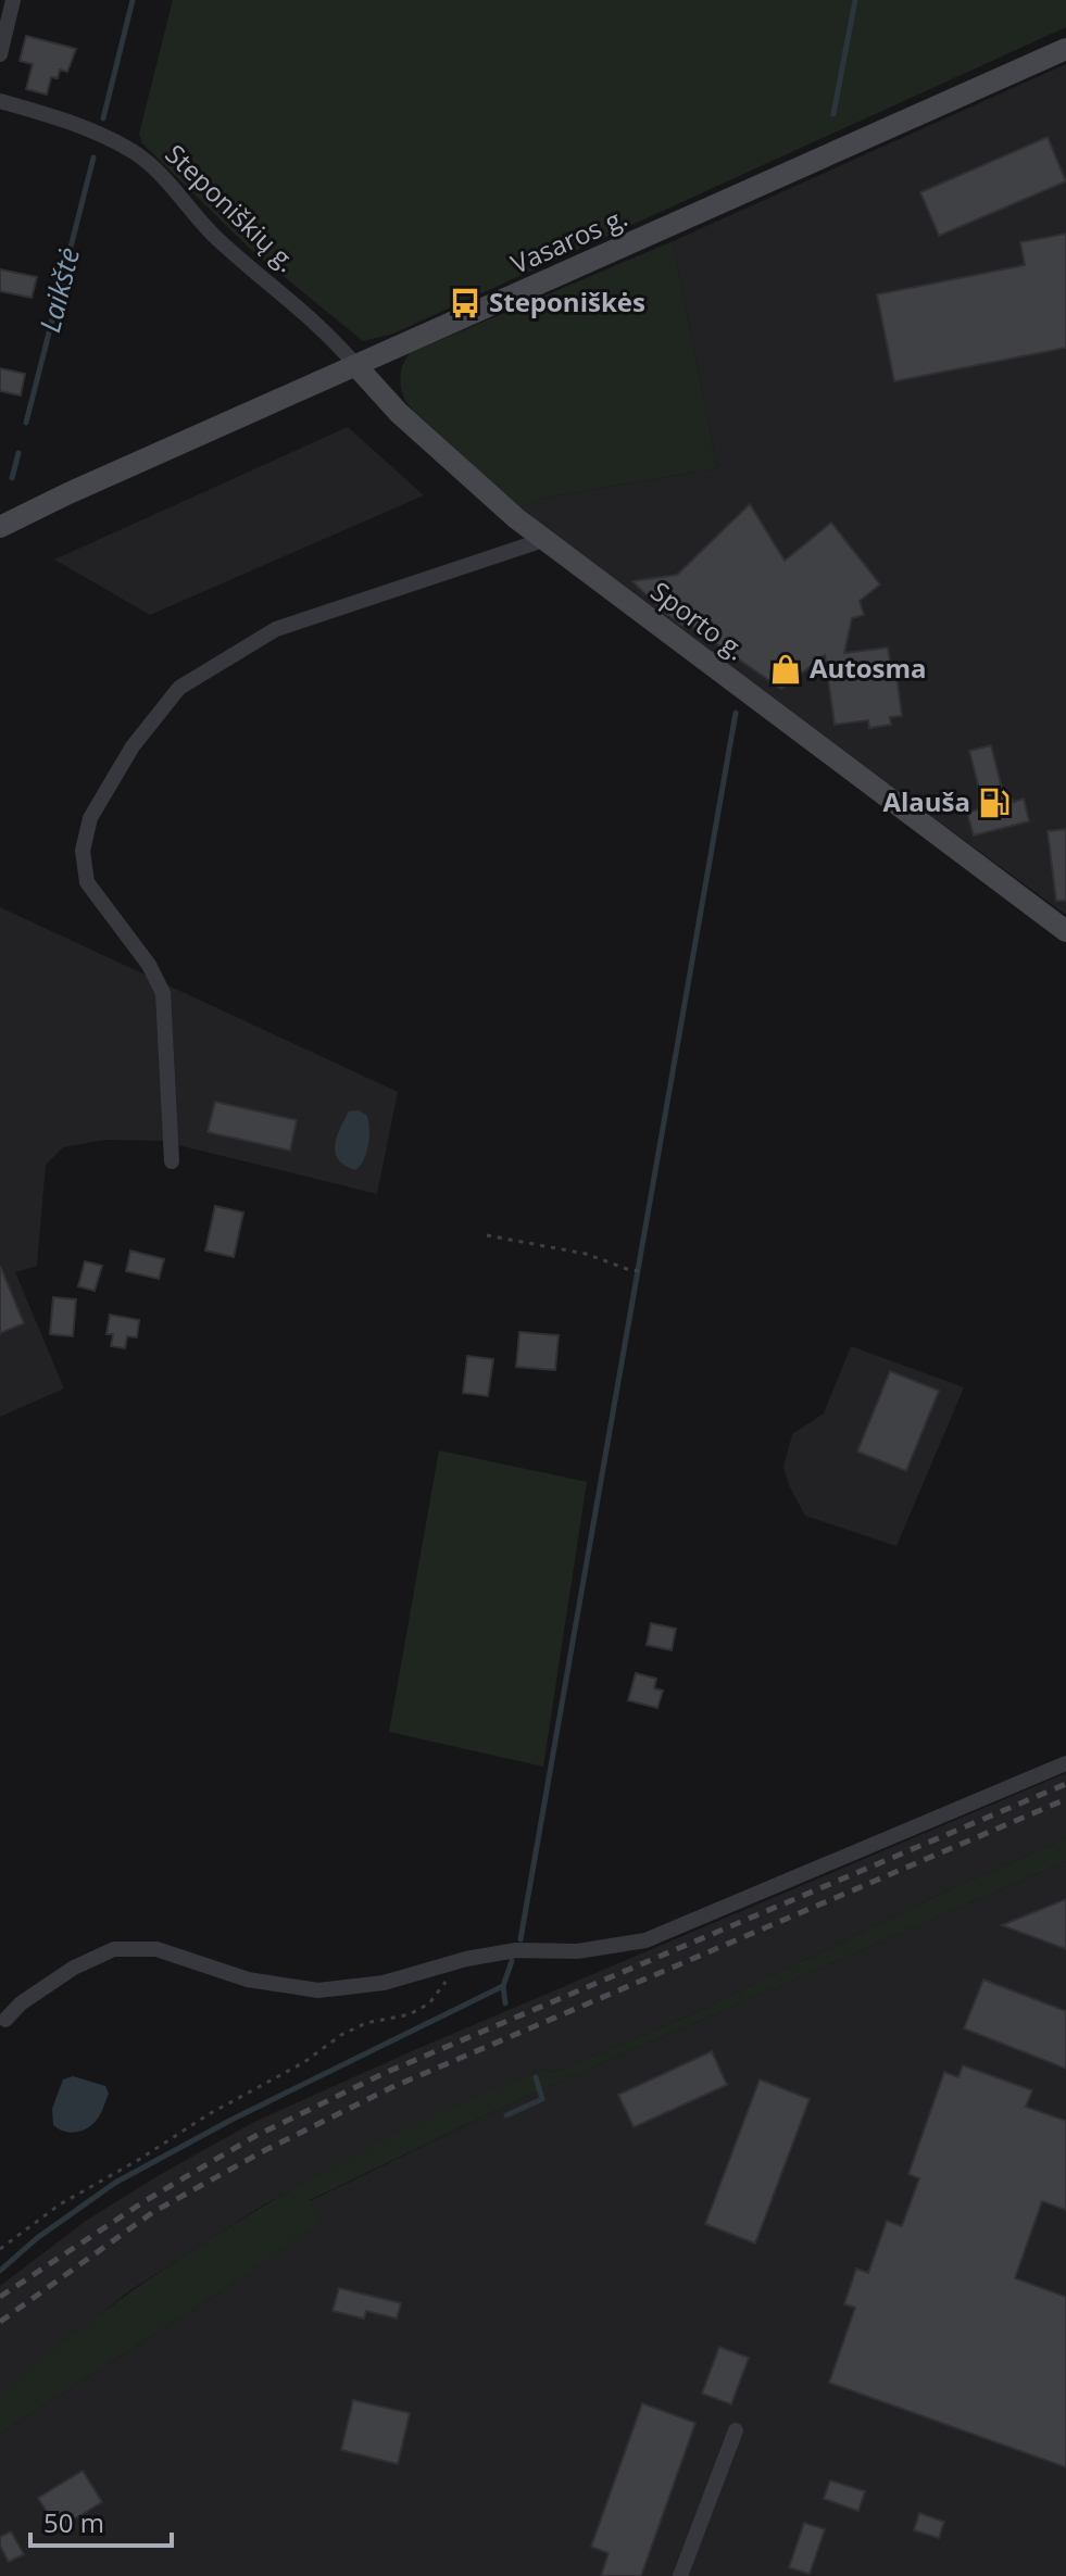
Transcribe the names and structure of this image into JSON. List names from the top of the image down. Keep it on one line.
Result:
{"streets":{"street":["Steponiškių g.","Vasaros g.","Sporto g."]},"crossings":[["Steponiškių g.","Vasaros g."],["Steponiškių g.","Sporto g."],["Vasaros g.","Sporto g."]],"water":["Laikštė"],"places":{"bus stop":["Steponiškės"],"shop":["Autosma"],"fuel station":["Alauša"]},"scale_bar":"50 m"}
